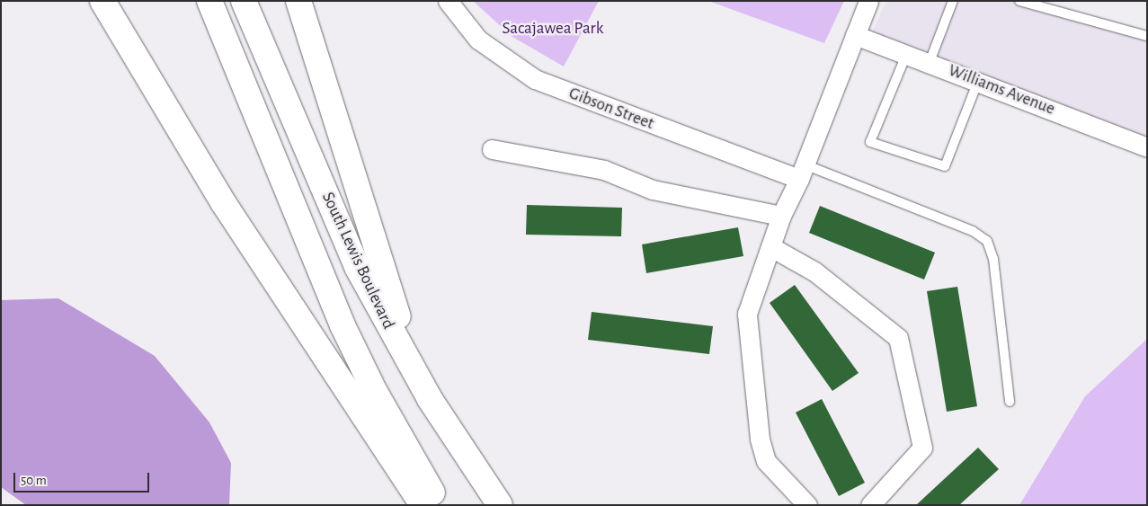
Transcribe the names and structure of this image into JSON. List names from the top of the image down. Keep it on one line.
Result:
{"streets":{"main road":["South Lewis Boulevard"],"street":["Williams Avenue","Gibson Street"]},"parks":["Sacajawea Park"],"scale_bar":"50 m"}
